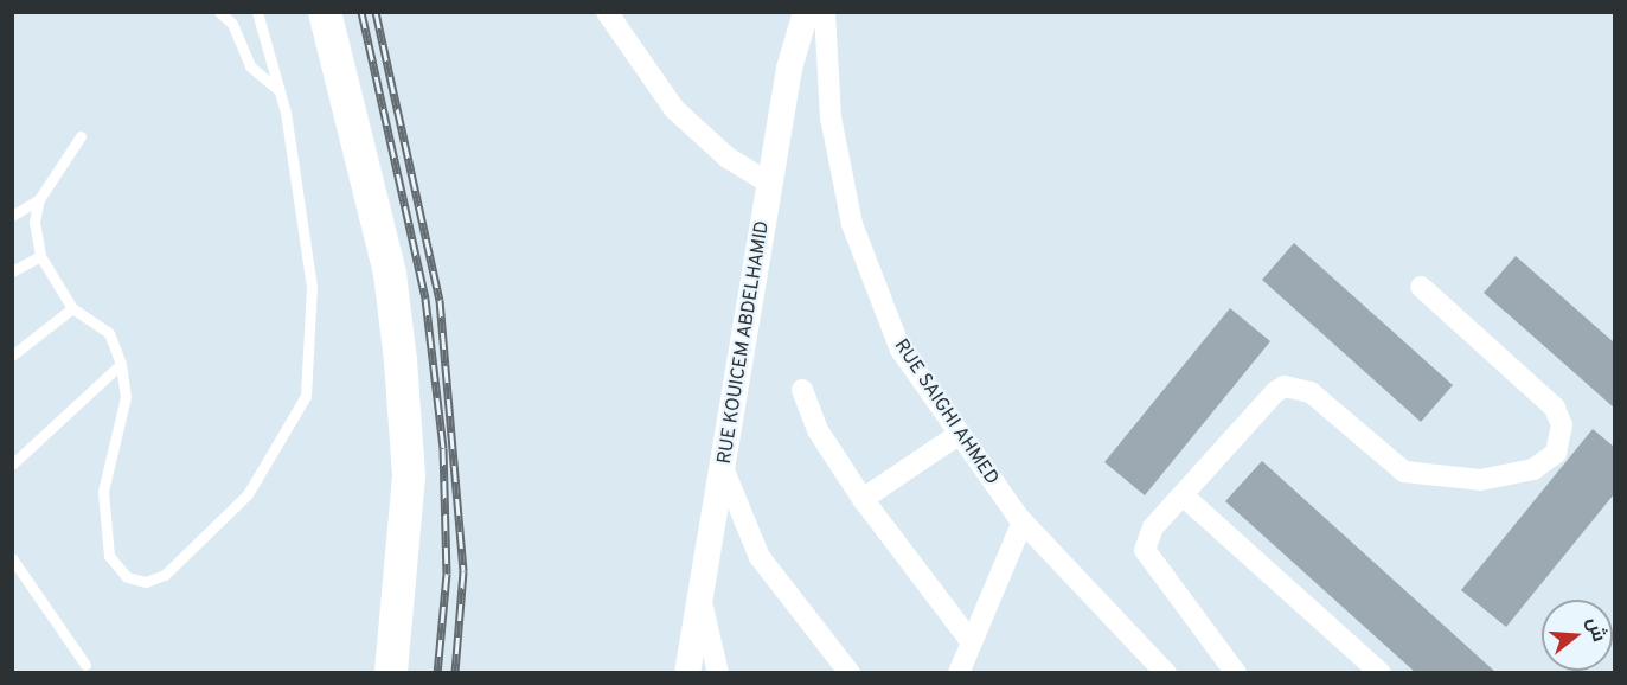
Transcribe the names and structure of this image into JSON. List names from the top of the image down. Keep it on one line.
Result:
{"streets":{"street":["RUE KOUICEM ABDELHAMID","RUE SAIGHI AHMED"]},"north":"right"}
